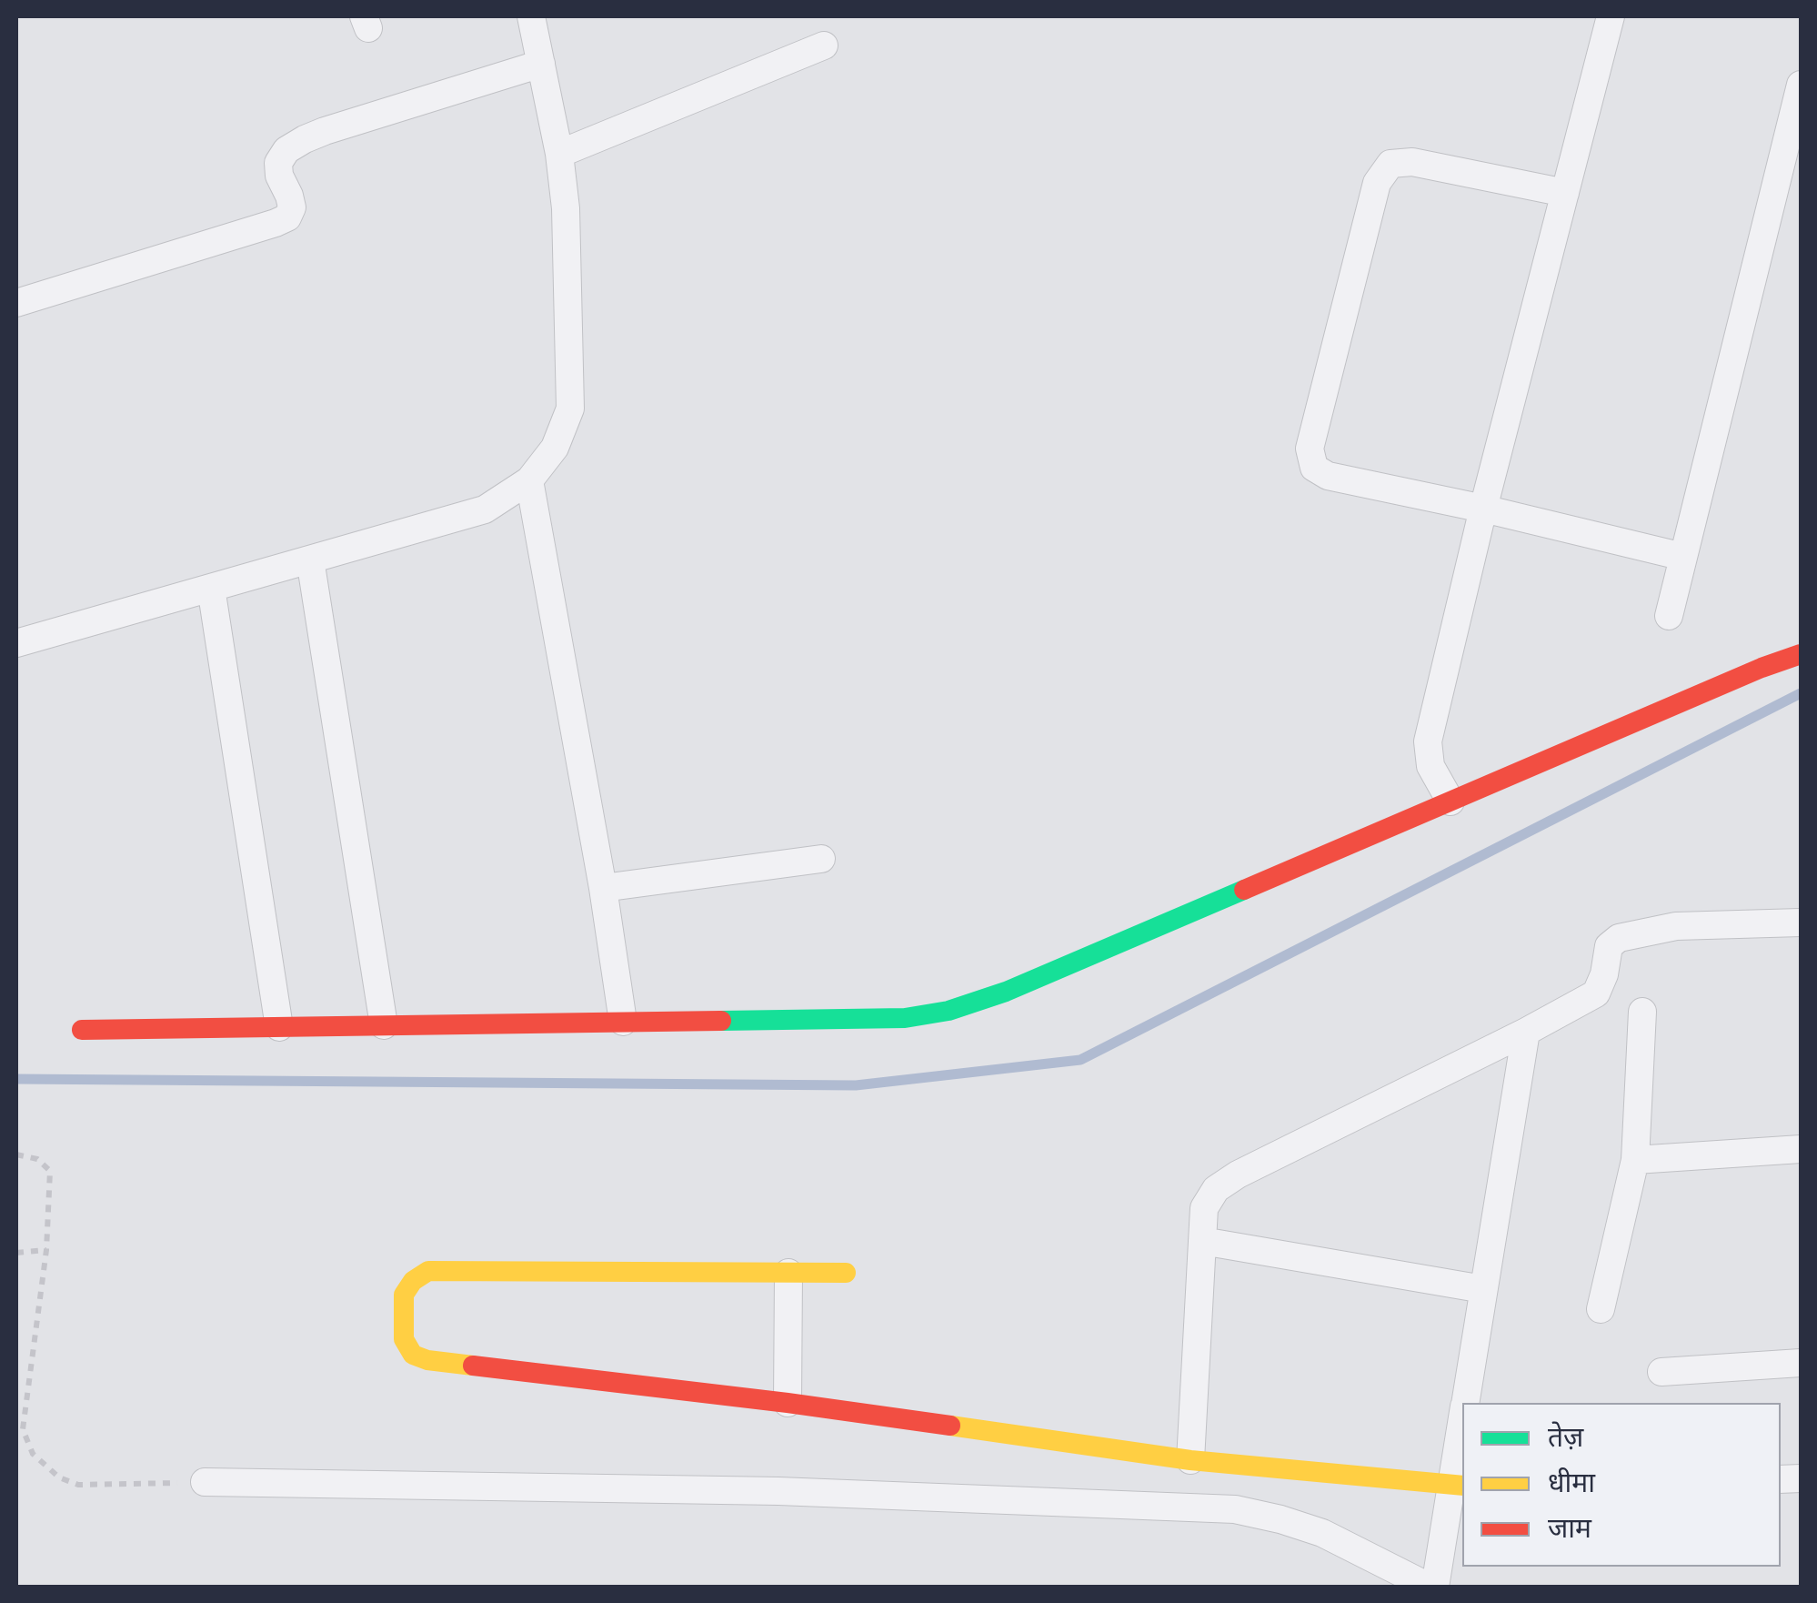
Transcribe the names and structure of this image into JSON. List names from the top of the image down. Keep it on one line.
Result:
{"legend":["तेज़","धीमा","जाम"]}
